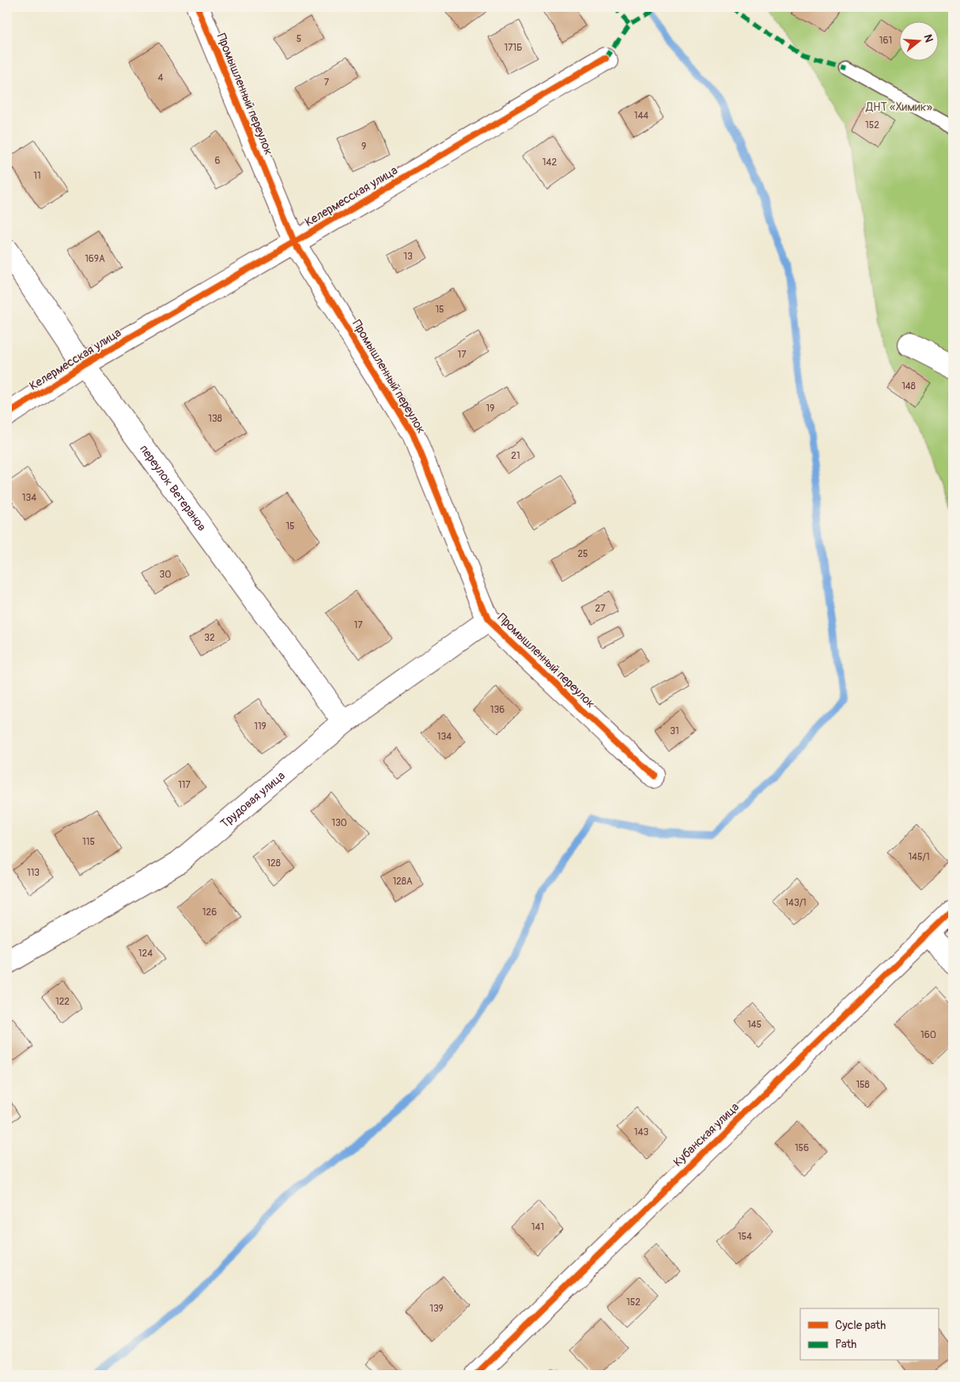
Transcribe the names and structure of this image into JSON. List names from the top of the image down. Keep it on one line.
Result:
{"streets":{"street":["Промышленный переулок","Келермесская улица","переулок Ветеранов","Трудовая улица","Кубанская улица"]},"crossings":[["Промышленный переулок","Келермесская улица"],["Промышленный переулок","Трудовая улица"],["Келермесская улица","переулок Ветеранов"],["переулок Ветеранов","Трудовая улица"]],"parks":["ДНТ «Химик»"],"house_numbers":["5","161","171Б","4","7","144","152","9","6","142","11","13","169А","15","17","148","19","138","21","134","15","25","30","27","17","32","136","119","31","134","117","130","115","145/1","128","113","128А","143/1","126","124","122","145","160","158","143","156","141","154","152","139"],"legend":["Cycle path","Path"],"north":"right"}
